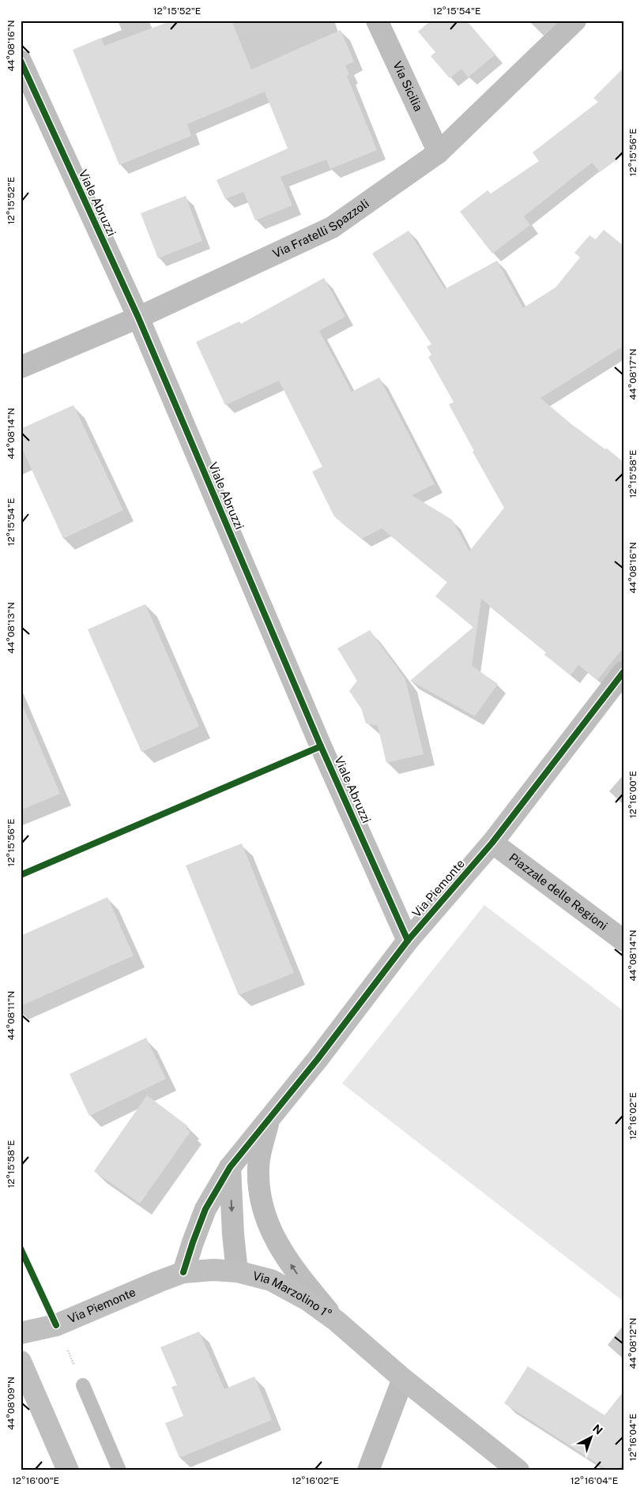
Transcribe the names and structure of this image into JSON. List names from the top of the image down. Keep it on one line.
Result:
{"streets":{"main road":["Via Piemonte","Via Marzolino 1°"],"street":["Via Sicilia","Viale Abruzzi","Via Fratelli Spazzoli","Piazzale delle Regioni"]},"crossings":[["Via Sicilia","Via Fratelli Spazzoli"],["Viale Abruzzi","Via Fratelli Spazzoli"],["Viale Abruzzi","Via Piemonte"],["Via Piemonte","Piazzale delle Regioni"],["Via Piemonte","Via Marzolino 1°"]],"north":"top right","coordinates":["12°15'52\"E","12°15'54\"E","44°08'16\"N","12°15'56\"E","44°08'17\"N","44°08'14\"N","12°15'58\"E","44°08'13\"N","12°16'00\"E","44°08'11\"N","12°16'02\"E","44°08'12\"N","44°08'09\"N","12°16'04\"E"]}
